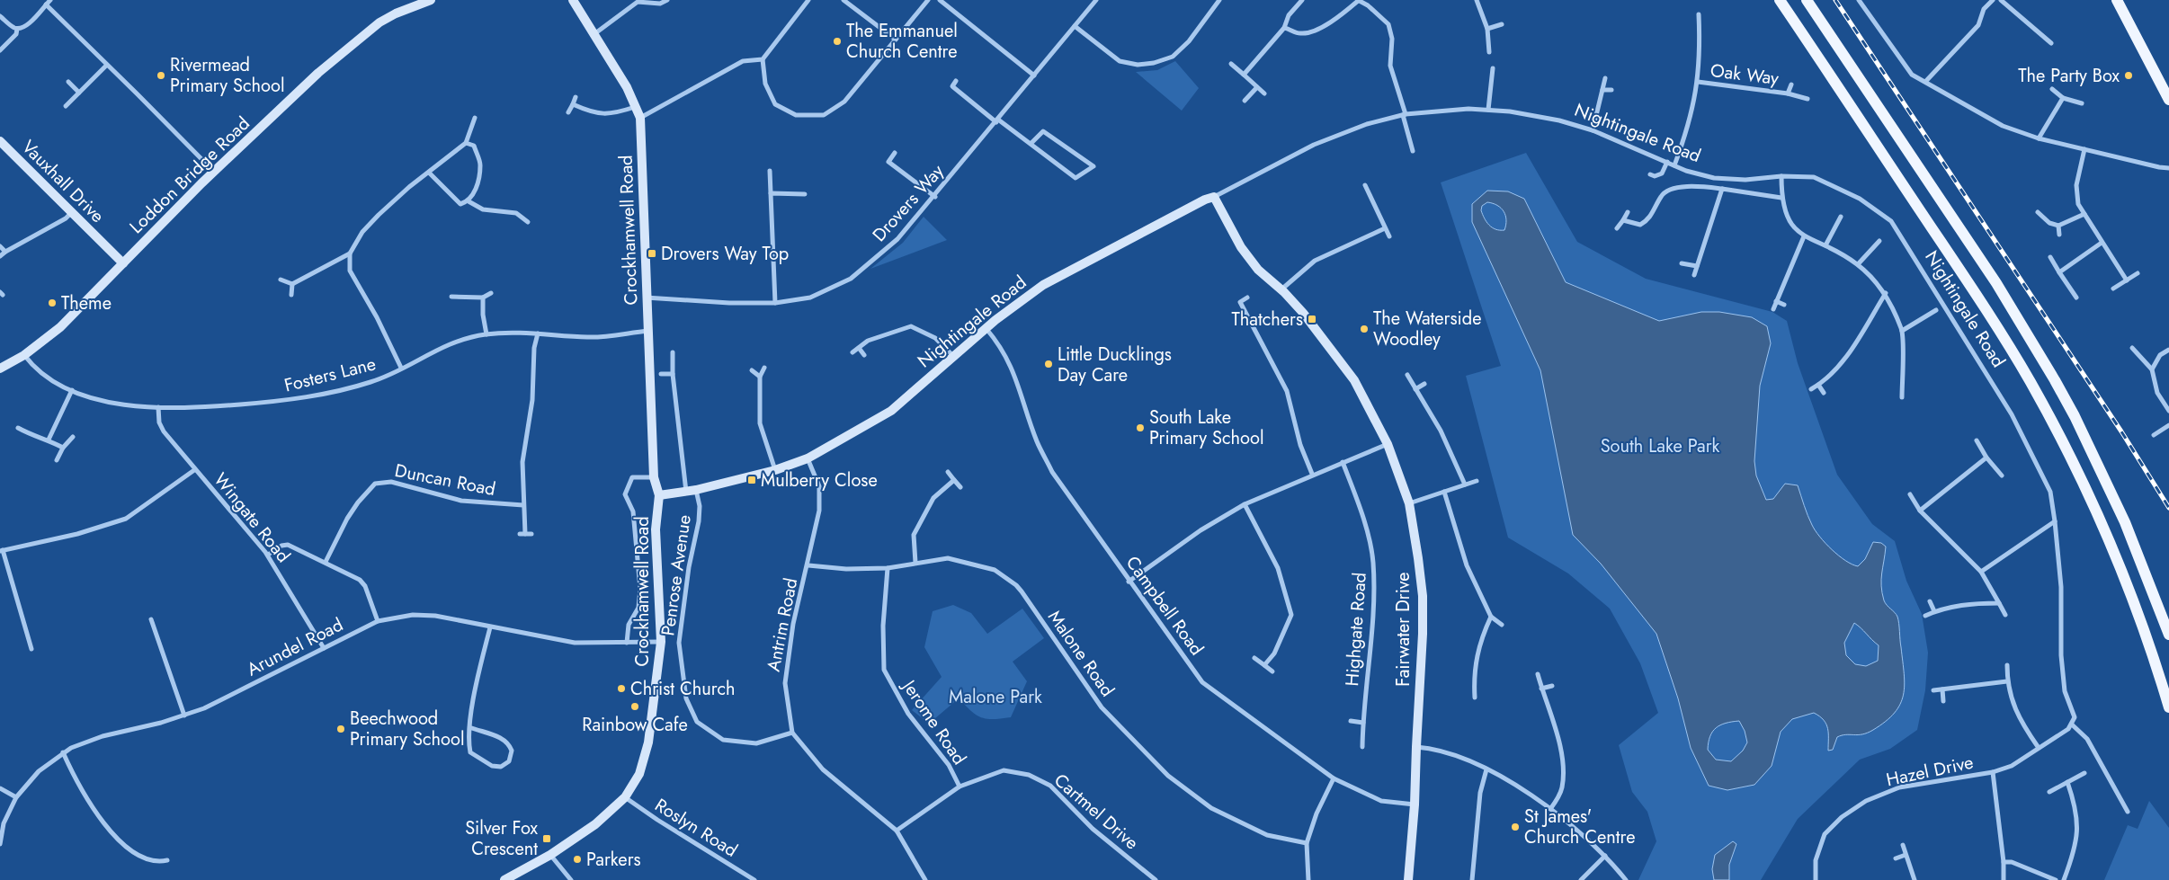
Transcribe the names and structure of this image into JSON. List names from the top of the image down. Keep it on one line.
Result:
{"streets":{"street":["Oak Way","Nightingale Road","Loddon Bridge Road","Vauxhall Drive","Drovers Way","Crockhamwell Road","Fosters Lane","Duncan Road","Wingate Road","Penrose Avenue","Campbell Road","Antrim Road","Highgate Road","Fairwater Drive","Arundel Road","Malone Road","Jerome Road","Hazel Drive","Cartmel Drive","Roslyn Road"]},"crossings":[["Nightingale Road","Crockhamwell Road"],["Nightingale Road","Penrose Avenue"],["Nightingale Road","Campbell Road"],["Nightingale Road","Antrim Road"],["Nightingale Road","Fairwater Drive"],["Nightingale Road","Hazel Drive"],["Loddon Bridge Road","Vauxhall Drive"],["Loddon Bridge Road","Fosters Lane"],["Drovers Way","Crockhamwell Road"],["Crockhamwell Road","Fosters Lane"],["Crockhamwell Road","Arundel Road"],["Crockhamwell Road","Roslyn Road"],["Fosters Lane","Duncan Road"],["Fosters Lane","Wingate Road"],["Wingate Road","Arundel Road"],["Penrose Avenue","Antrim Road"],["Campbell Road","Fairwater Drive"],["Antrim Road","Malone Road"],["Malone Road","Jerome Road"],["Jerome Road","Cartmel Drive"]],"parks":["South Lake Park","Malone Park"],"places":{"other":["The Emmanuel Church Centre","Rivermead Primary School","The Party Box","Theme","The Waterside Woodley","Little Ducklings Day Care","South Lake Primary School","Christ Church","Rainbow Cafe","Beechwood Primary School","St James' Church Centre","Parkers"],"transit":["Drovers Way Top","Thatchers","Mulberry Close","Silver Fox Crescent"]}}
